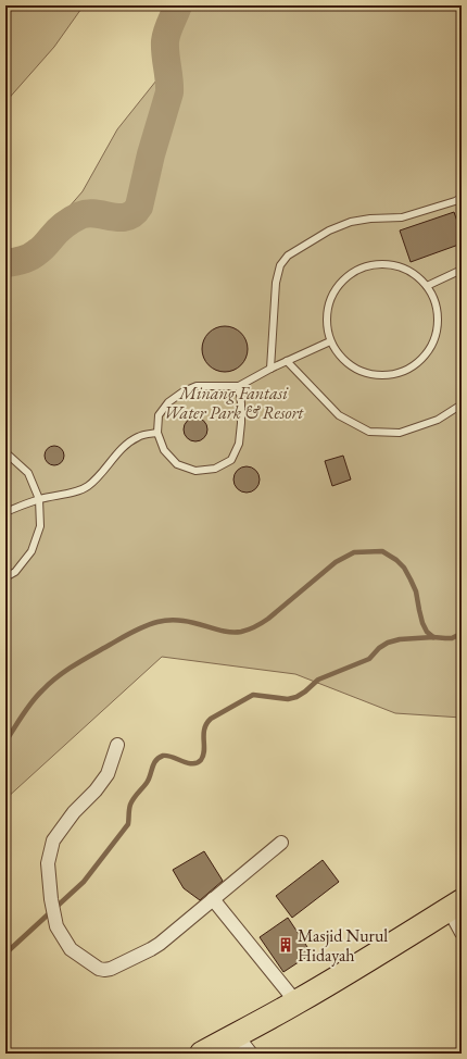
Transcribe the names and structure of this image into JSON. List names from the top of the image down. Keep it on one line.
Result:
{"parks":["Minang Fantasi Water Park & Resort"],"places":{"building":["Masjid Nurul Hidayah"]}}
